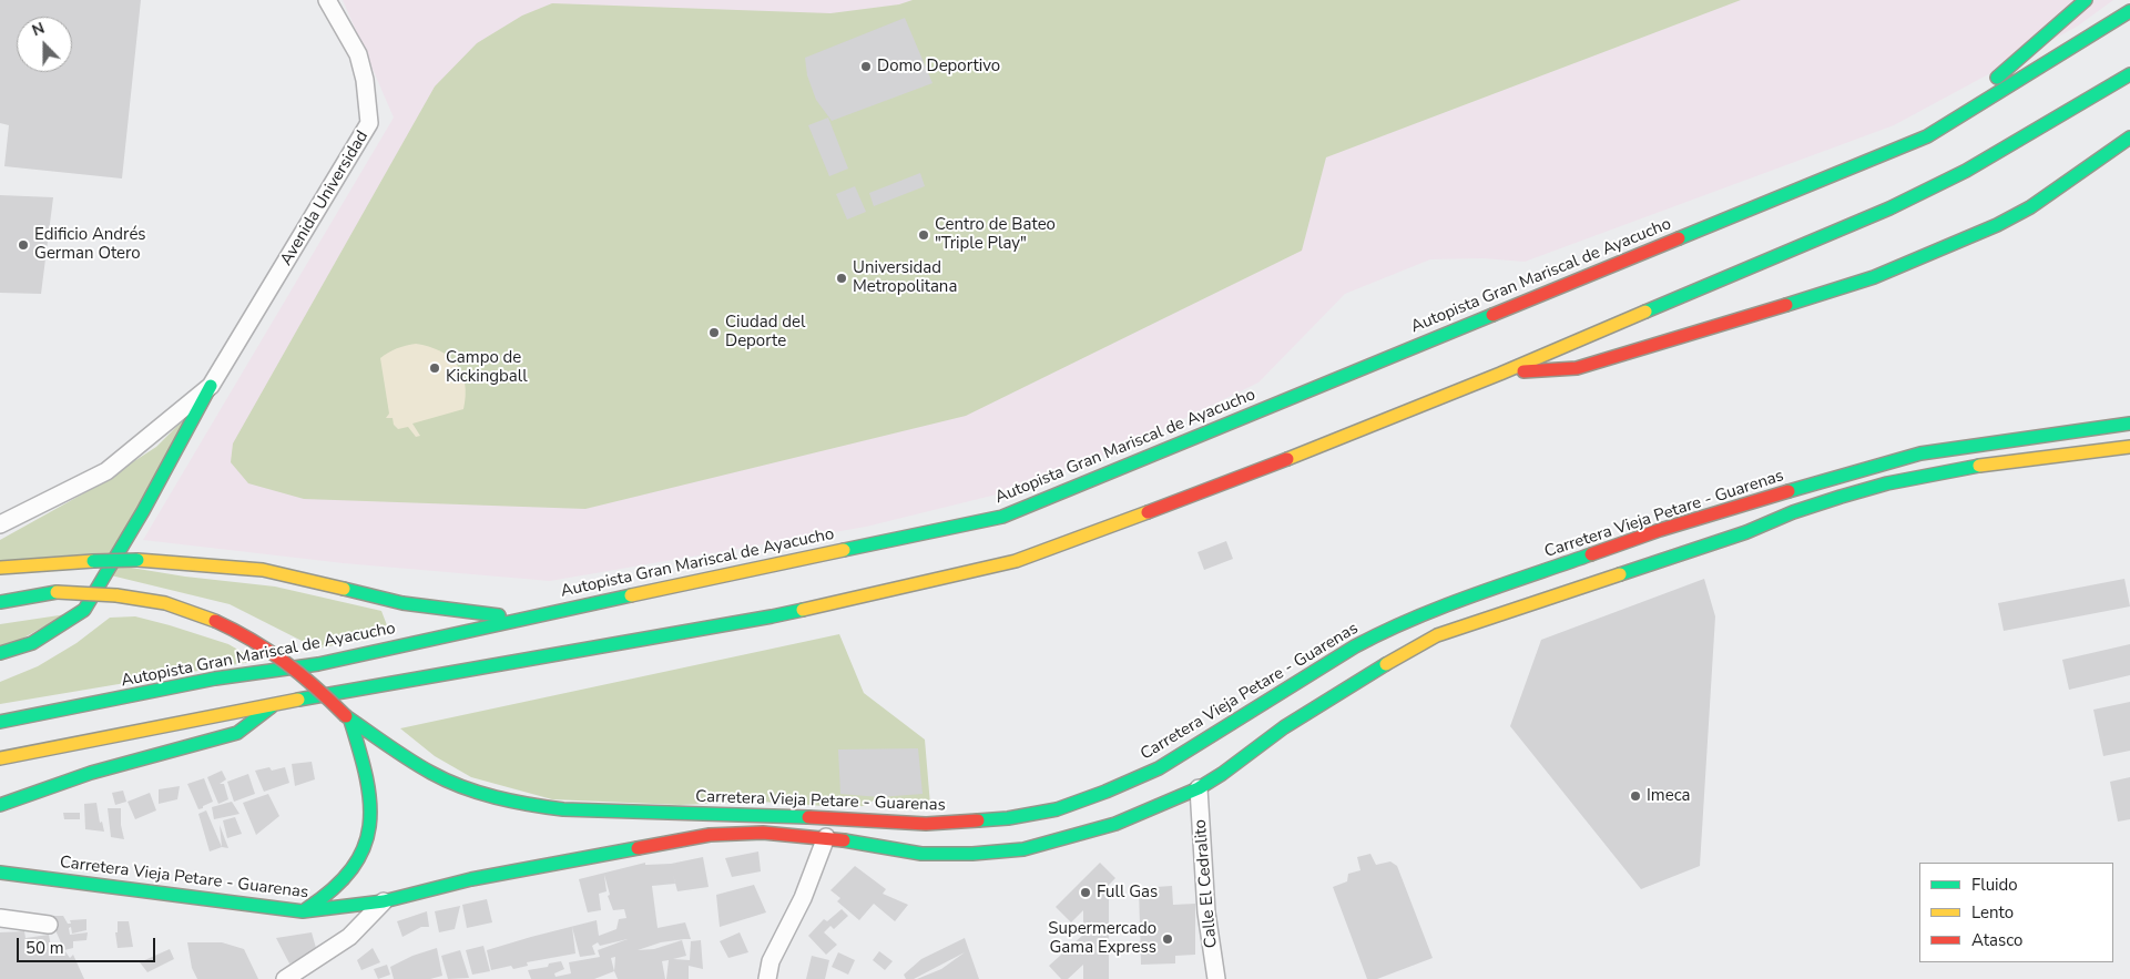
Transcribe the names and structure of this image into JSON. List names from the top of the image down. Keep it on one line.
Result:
{"streets":{"main road":["Autopista Gran Mariscal de Ayacucho","Carretera Vieja Petare - Guarenas"],"street":["Avenida Universidad","Calle El Cedralito"]},"crossings":[["Carretera Vieja Petare - Guarenas","Calle El Cedralito"]],"places":["Domo Deportivo","Centro de Bateo \"Triple Play\"","Edificio Andrés German Otero","Universidad Metropolitana","Ciudad del Deporte","Campo de Kickingball","Imeca","Full Gas","Supermercado Gama Express"],"legend":["Fluido","Lento","Atasco"],"scale_bar":"50 m","north":"top"}
